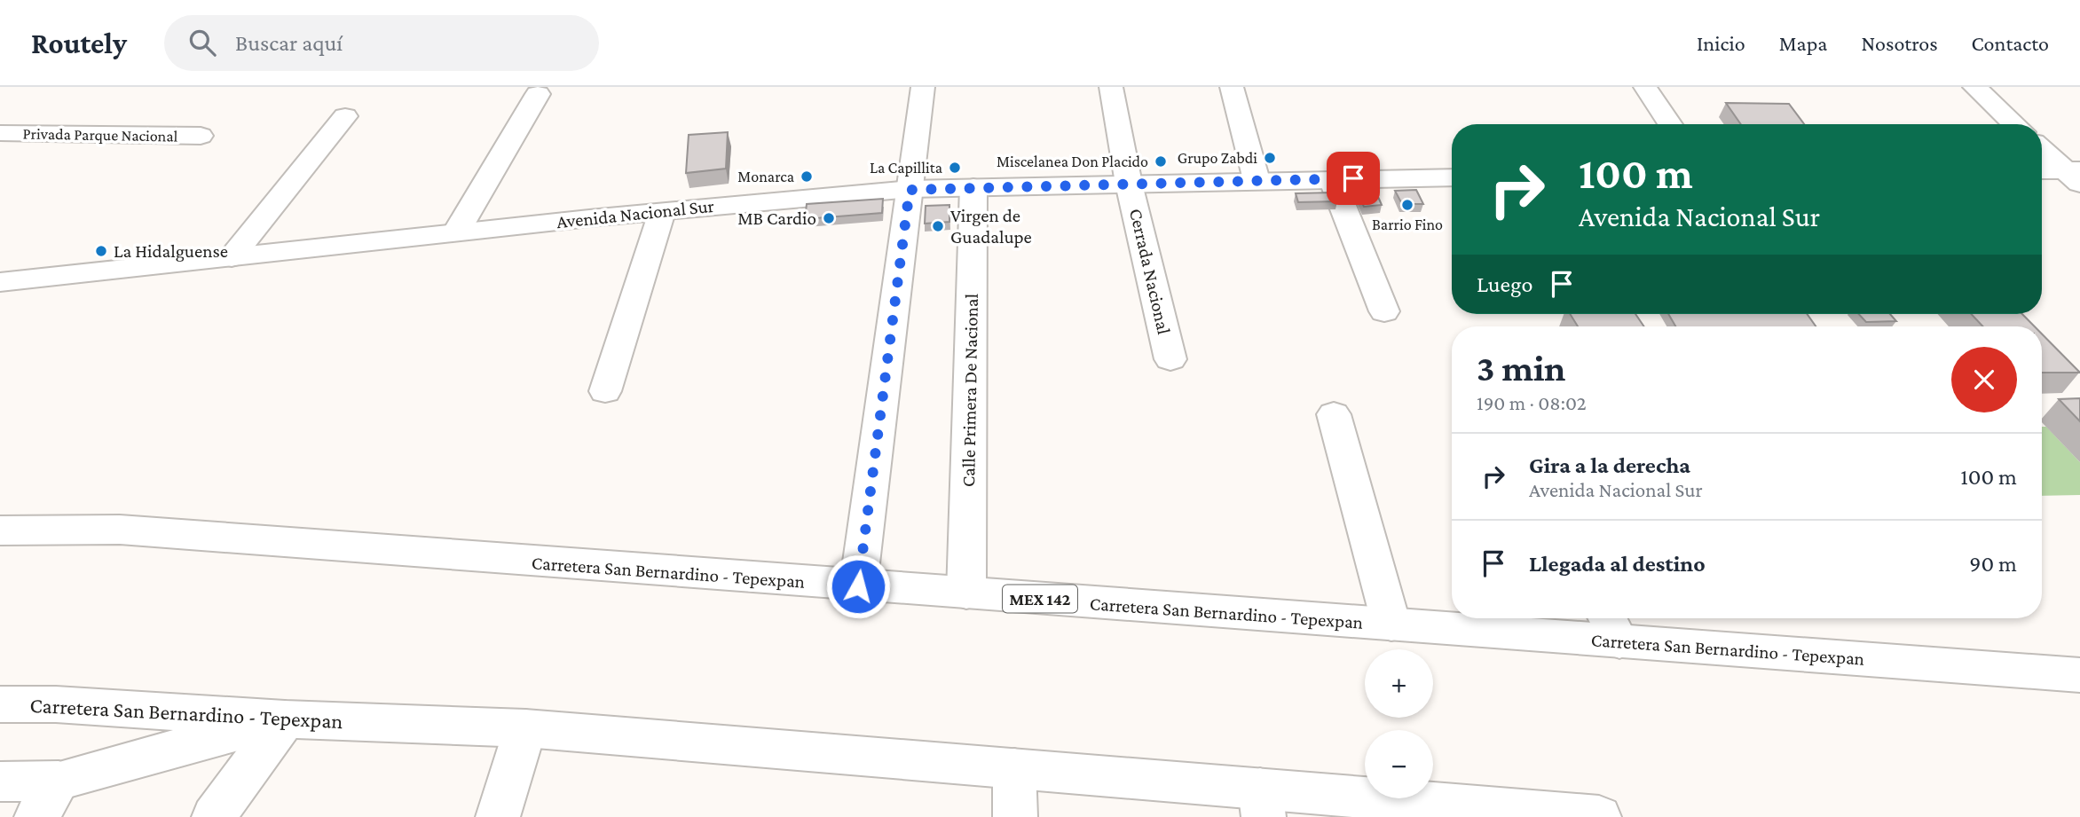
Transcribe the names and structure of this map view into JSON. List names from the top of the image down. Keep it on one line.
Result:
{"streets":{"main road":["Privada Parque Nacional","Avenida Nacional Sur","Cerrada Nacional","Calle Primera De Nacional","Carretera San Bernardino - Tepexpan","MEX 142"]},"crossings":[["Avenida Nacional Sur","Cerrada Nacional"],["Avenida Nacional Sur","Calle Primera De Nacional"],["Calle Primera De Nacional","Carretera San Bernardino - Tepexpan"]],"places":["Grupo Zabdi","Miscelanea Don Placido","La Capillita","Monarca","Barrio Fino","MB Cardio","Virgen de Guadalupe","La Hidalguense"],"page":{"header":"Routely","search":"Buscar aquí","nav":["Inicio","Mapa","Nosotros","Contacto"],"turn":["100 m","Avenida Nacional Sur"],"then":"Luego","heading":["3 min","190 m · 08:02"],"list":[{"name":"Gira a la derecha","note":"Avenida Nacional Sur","value":"100 m"},{"name":"Llegada al destino","value":"90 m"}],"map_buttons":["+","−"]}}
